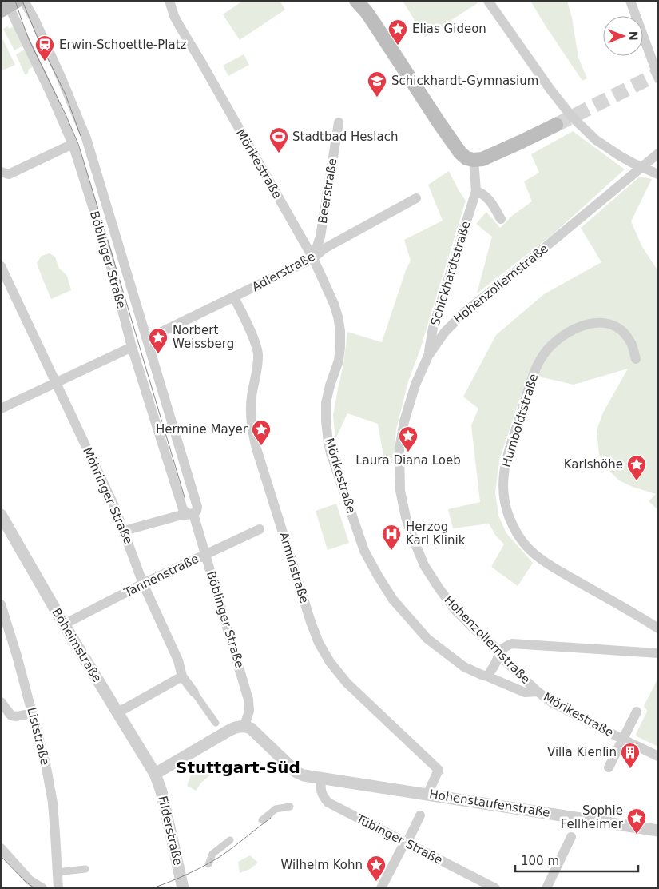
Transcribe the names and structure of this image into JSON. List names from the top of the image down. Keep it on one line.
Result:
{"streets":{"street":["Mörikestraße","Beerstraße","Böblinger Straße","Adlerstraße","Schickhardtstraße","Hohenzollernstraße","Humboldtstraße","Möhringer Straße","Arminstraße","Tannenstraße","Böheimstraße","Liststraße","Hohenstaufenstraße","Filderstraße","Tübinger Straße"]},"crossings":[["Mörikestraße","Beerstraße"],["Mörikestraße","Adlerstraße"],["Mörikestraße","Hohenzollernstraße"],["Beerstraße","Adlerstraße"],["Böblinger Straße","Adlerstraße"],["Böblinger Straße","Tannenstraße"],["Böblinger Straße","Hohenstaufenstraße"],["Adlerstraße","Arminstraße"],["Schickhardtstraße","Hohenzollernstraße"],["Möhringer Straße","Tannenstraße"],["Arminstraße","Hohenstaufenstraße"],["Tannenstraße","Böheimstraße"],["Böheimstraße","Filderstraße"],["Hohenstaufenstraße","Tübinger Straße"]],"districts":["Stuttgart-Süd"],"places":{"place":["Elias Gideon","Norbert Weissberg","Hermine Mayer","Laura Diana Loeb","Karlshöhe","Sophie Fellheimer","Wilhelm Kohn"],"station":["Erwin-Schoettle-Platz"],"school or university":["Schickhardt-Gymnasium"],"sports":["Stadtbad Heslach"],"hospital":["Herzog Karl Klinik"],"building":["Villa Kienlin"]},"scale_bar":"100 m","north":"right"}
